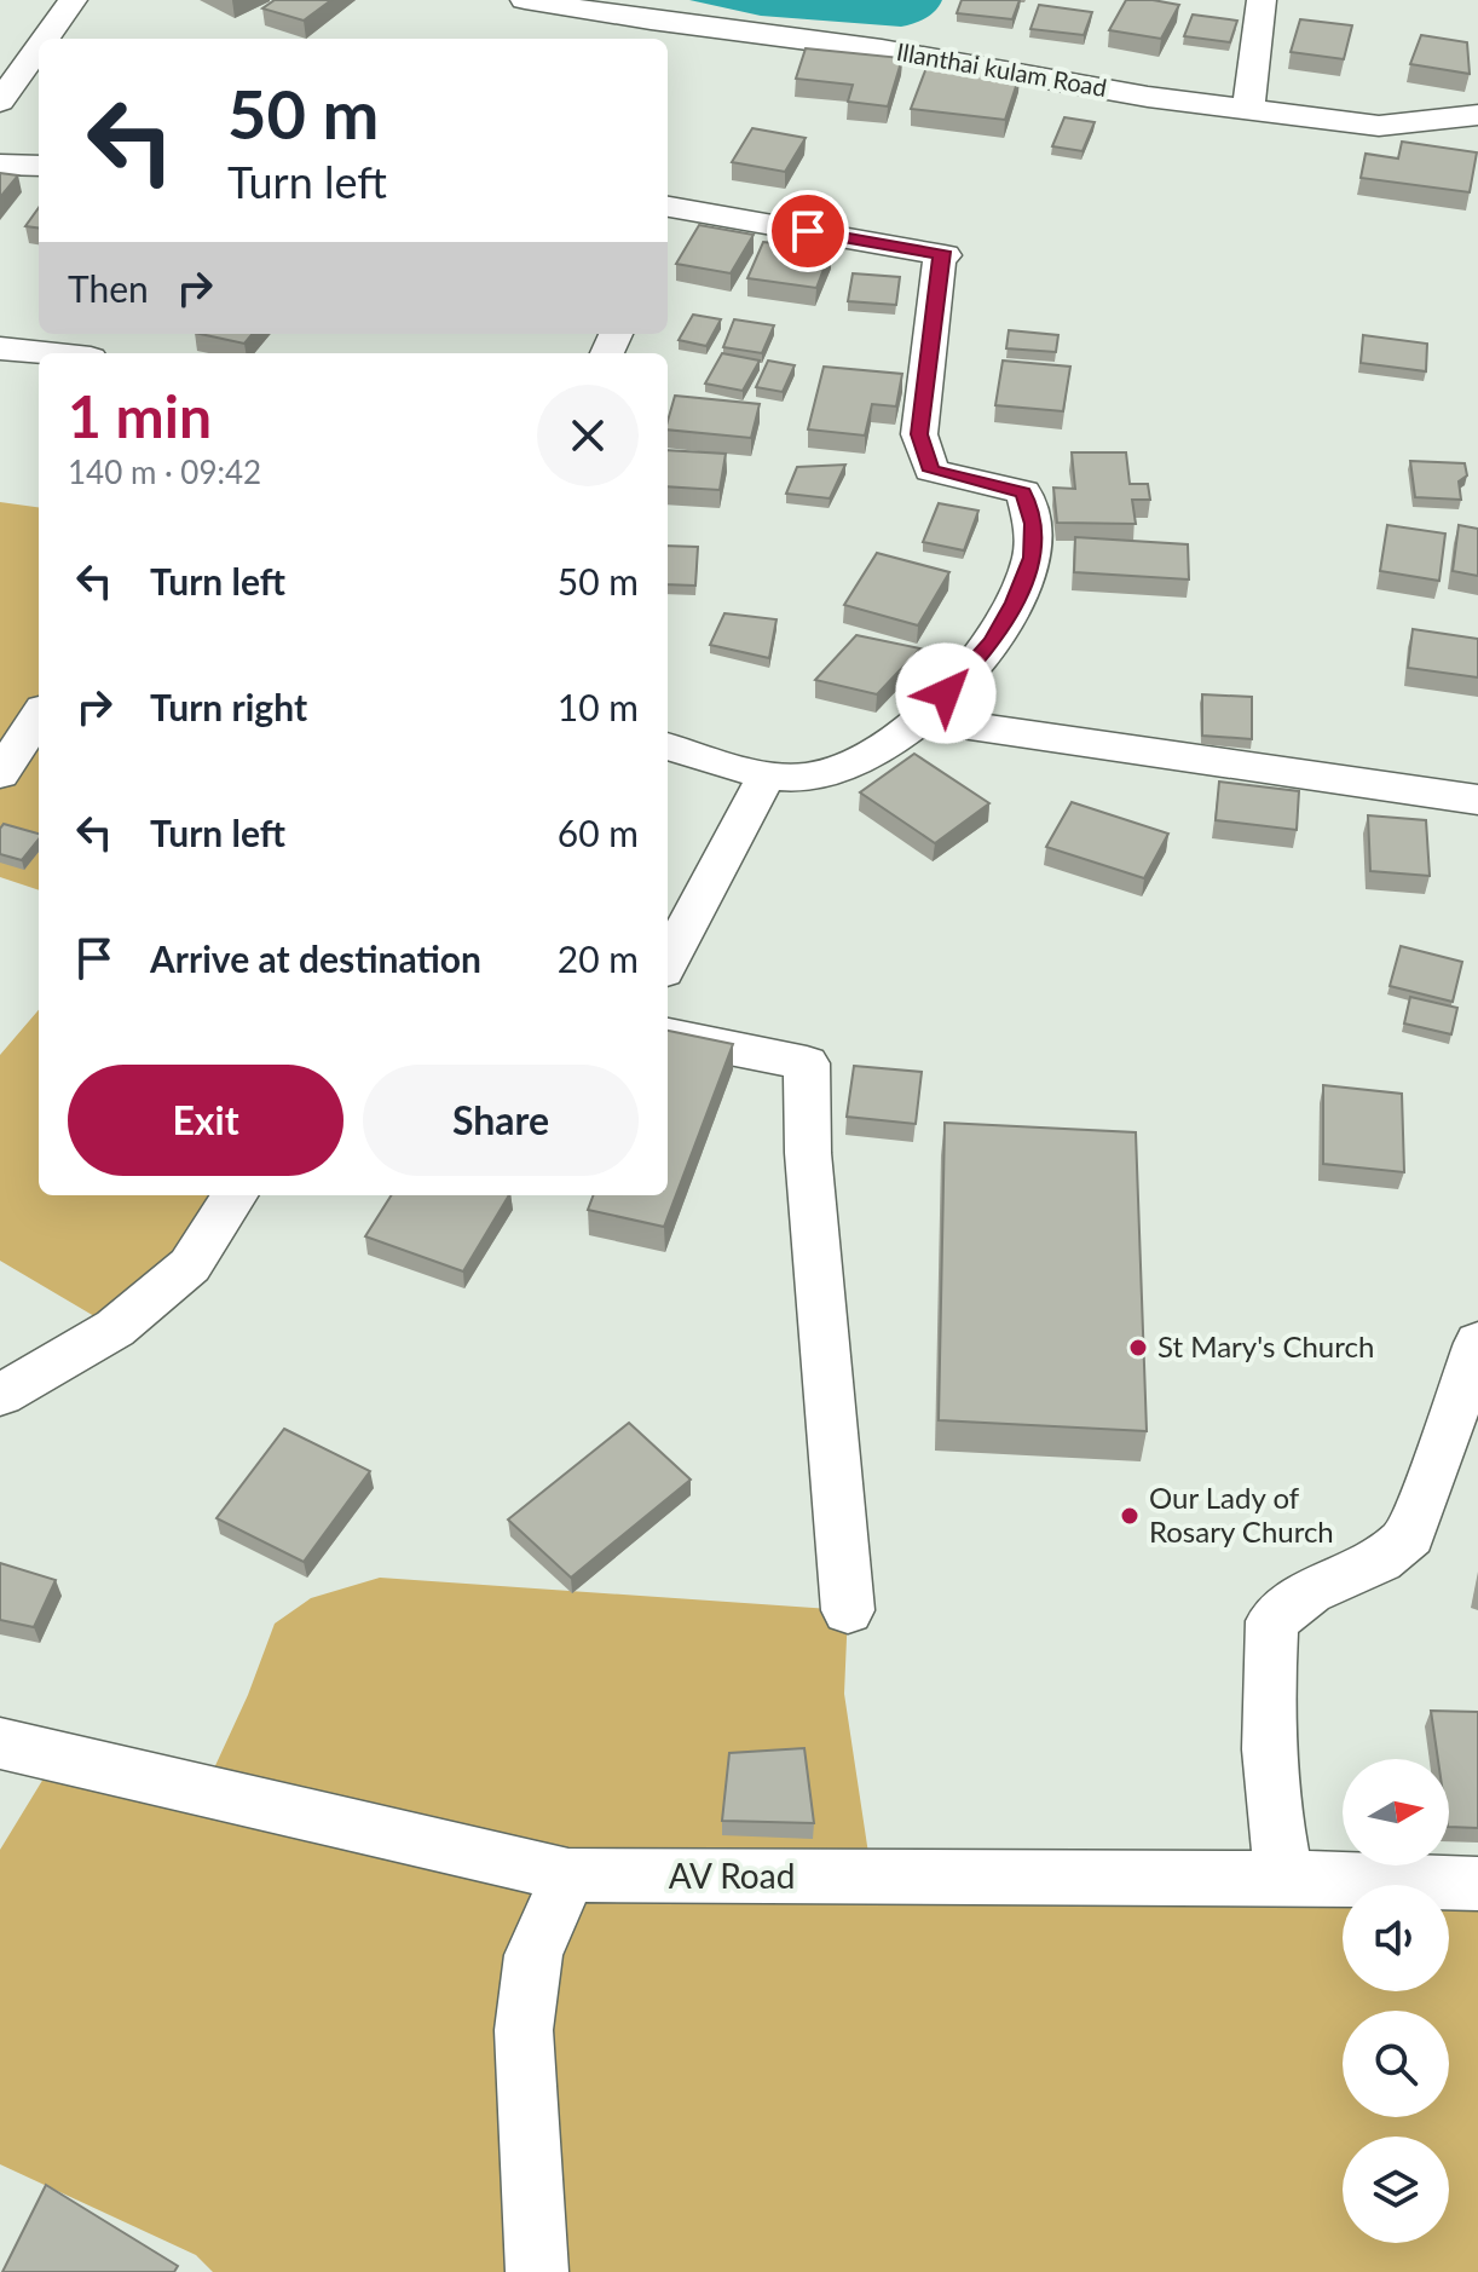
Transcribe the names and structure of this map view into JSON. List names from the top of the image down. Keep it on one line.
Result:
{"streets":{"street":["Illanthai kulam Road","AV Road"]},"places":["St Mary's Church","Our Lady of Rosary Church"],"north":"right","page":{"turn":["50 m","Turn left"],"then":"Then","heading":["1 min","140 m · 09:42"],"list":[{"name":"Turn left","value":"50 m"},{"name":"Turn right","value":"10 m"},{"name":"Turn left","value":"60 m"},{"name":"Arrive at destination","value":"20 m"}],"buttons":["Exit","Share"]}}
